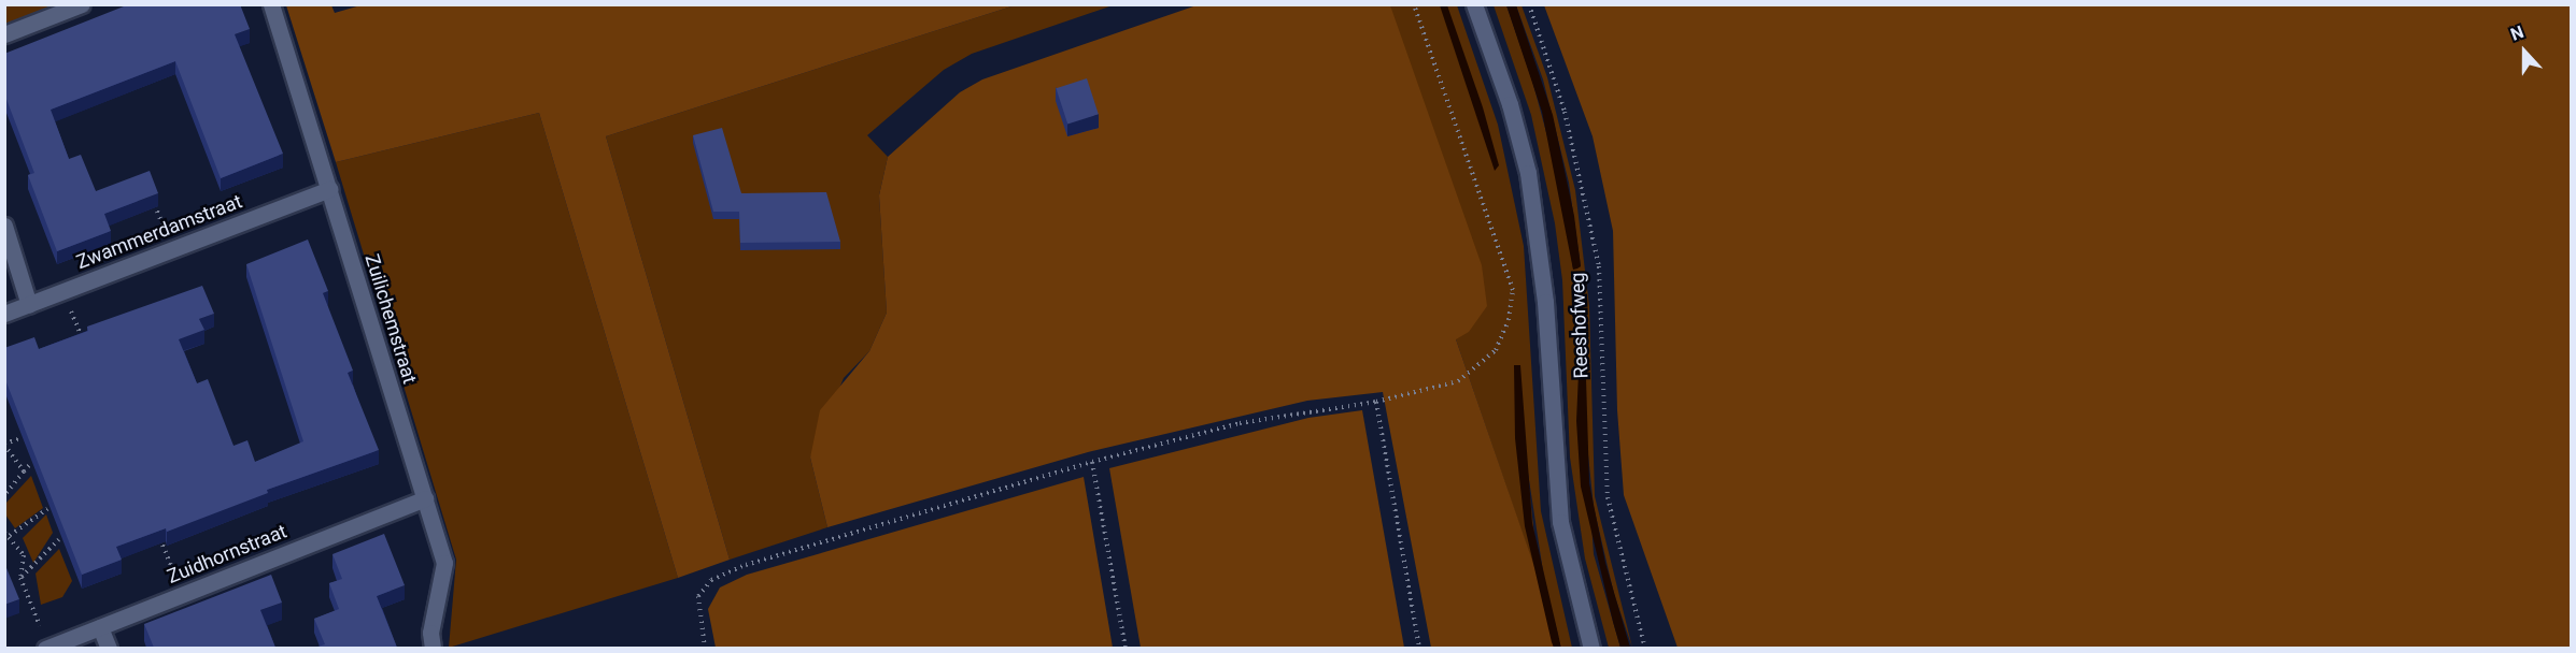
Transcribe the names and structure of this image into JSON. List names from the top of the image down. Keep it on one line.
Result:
{"streets":{"street":["Zwammerdamstraat","Zuilichemstraat","Reeshofweg","Zuidhornstraat"]},"crossings":[["Zwammerdamstraat","Zuilichemstraat"],["Zuilichemstraat","Zuidhornstraat"]],"north":"top"}
